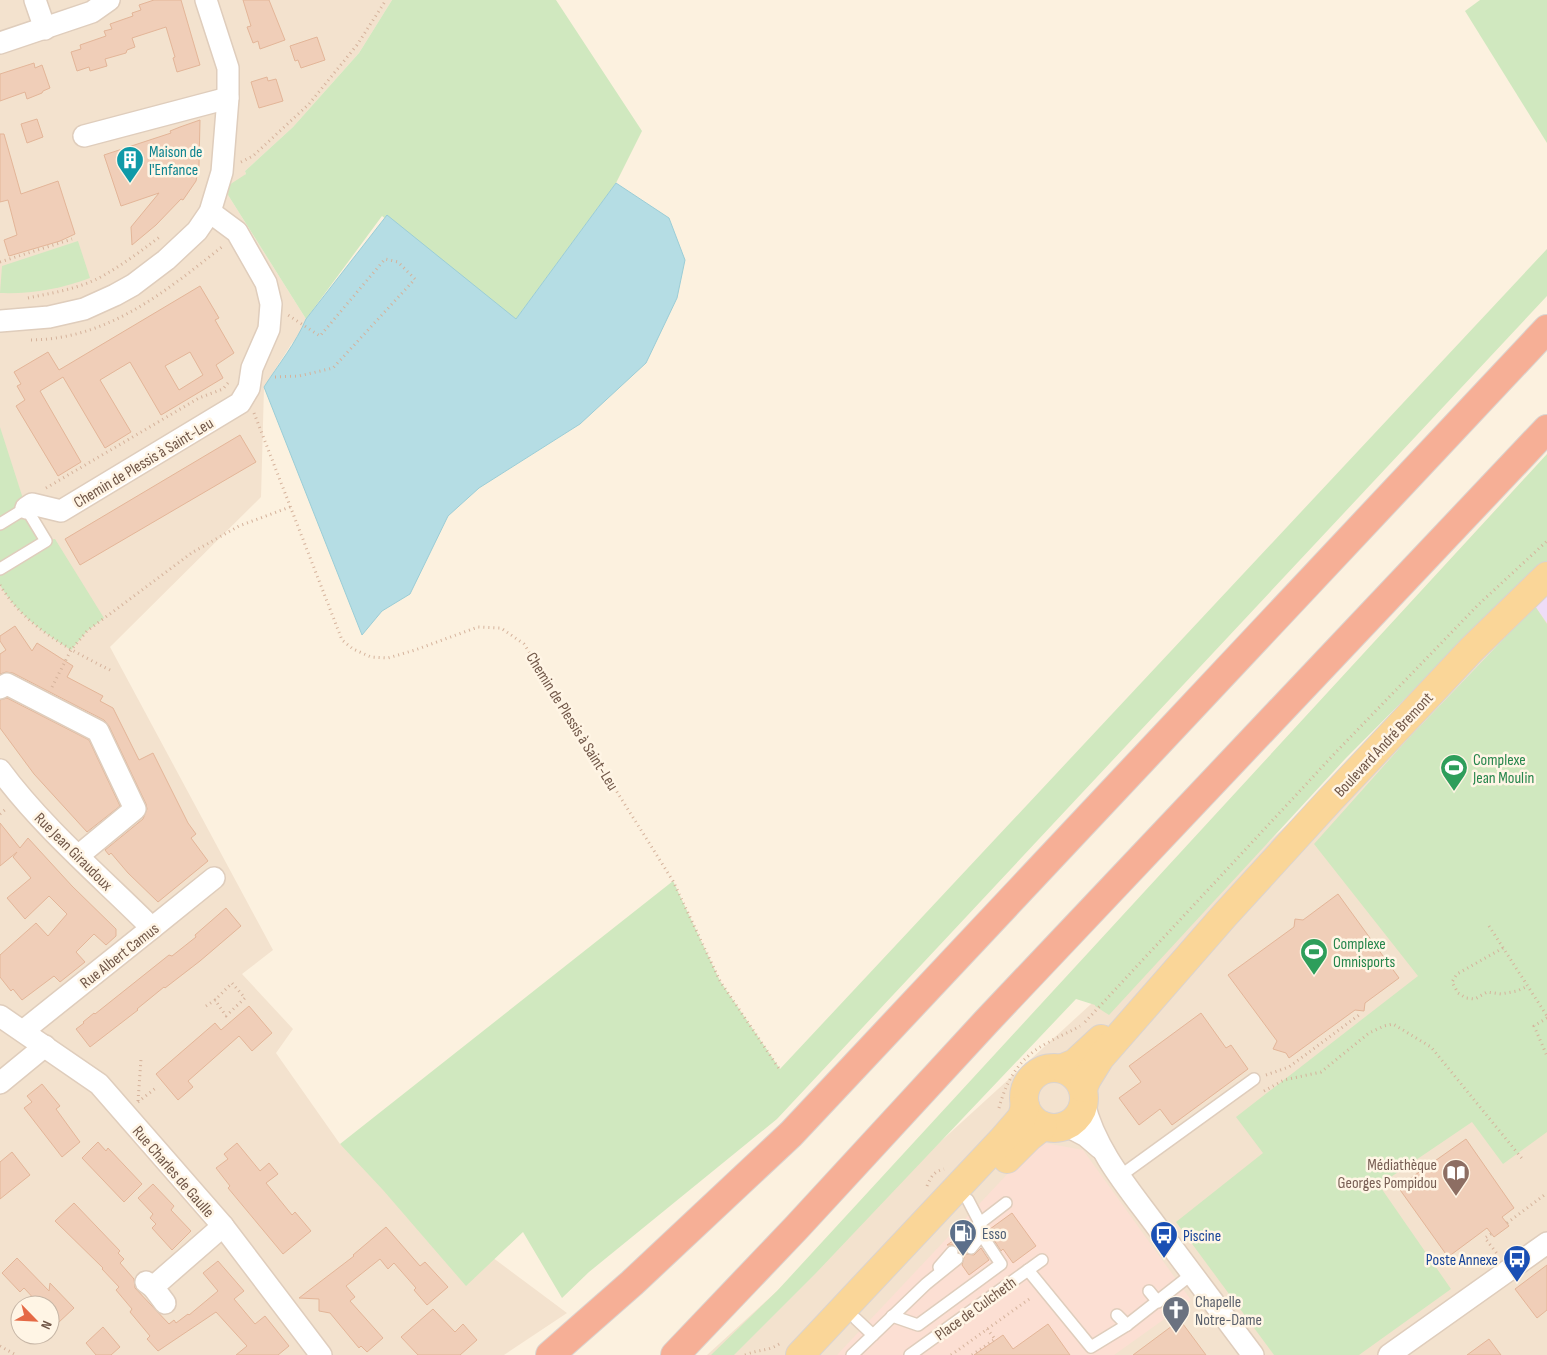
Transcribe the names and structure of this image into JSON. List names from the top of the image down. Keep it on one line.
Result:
{"streets":{"main road":["Boulevard André Bremont"],"street":["Chemin de Plessis à Saint-Leu","Rue Jean Giraudoux","Rue Albert Camus","Rue Charles de Gaulle"],"lane":["Place de Culcheth"]},"crossings":[["Rue Jean Giraudoux","Rue Albert Camus"],["Rue Albert Camus","Rue Charles de Gaulle"]],"places":{"building":["Maison de l'Enfance"],"sports":["Complexe Jean Moulin","Complexe Omnisports"],"library":["Médiathèque Georges Pompidou"],"fuel station":["Esso"],"bus stop":["Piscine","Poste Annexe"],"church":["Chapelle Notre-Dame"]},"north":"bottom right"}
